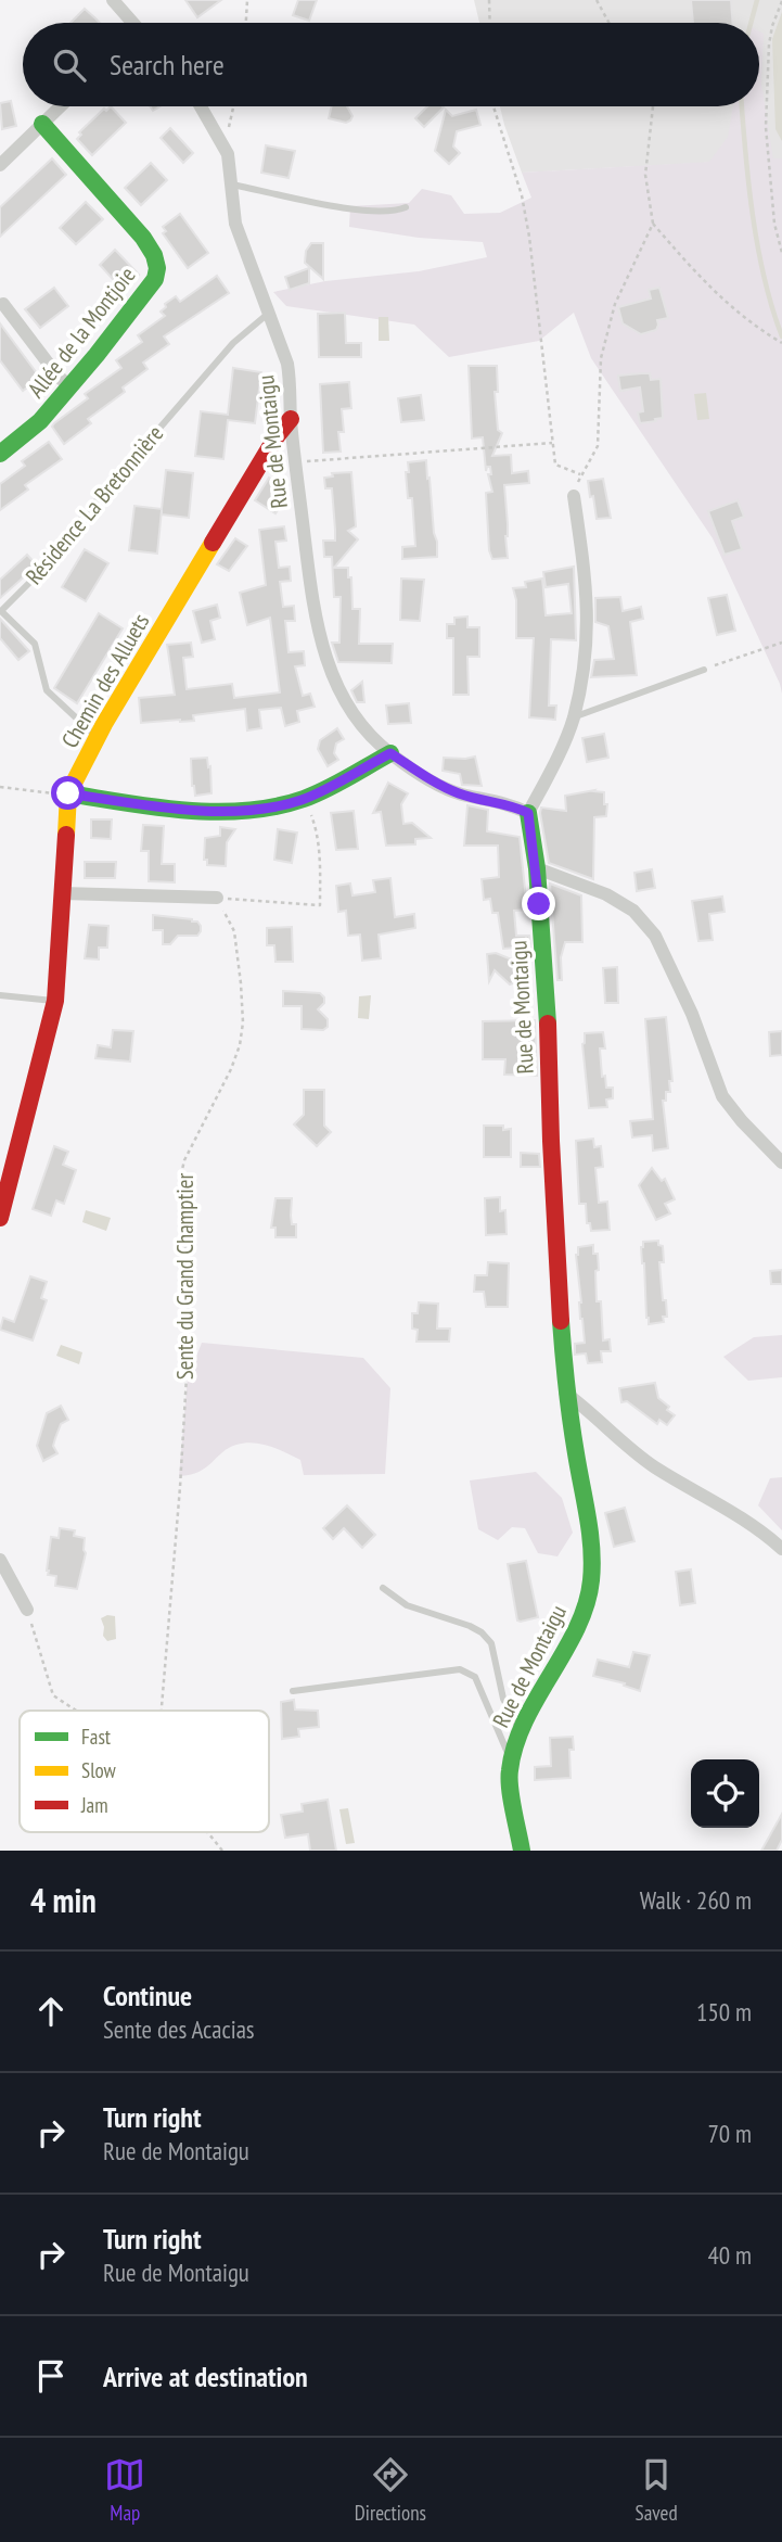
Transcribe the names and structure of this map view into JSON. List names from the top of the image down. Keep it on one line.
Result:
{"streets":{"street":["Allée de la Montjoie","Rue de Montaigu","Chemin des Alluets"],"lane":["Résidence La Bretonnière"],"path":["Sente du Grand Champtier"]},"crossings":[["Rue de Montaigu","Résidence La Bretonnière"],["Rue de Montaigu","Chemin des Alluets"],["Résidence La Bretonnière","Chemin des Alluets"]],"legend":["Fast","Slow","Jam"],"page":{"search":"Search here","heading":["4 min","Walk · 260 m"],"list":[["Continue","Sente des Acacias","150 m"],["Turn right","Rue de Montaigu","70 m"],["Turn right","Rue de Montaigu","40 m"],"Arrive at destination"],"nav":["Map","Directions","Saved"]}}
